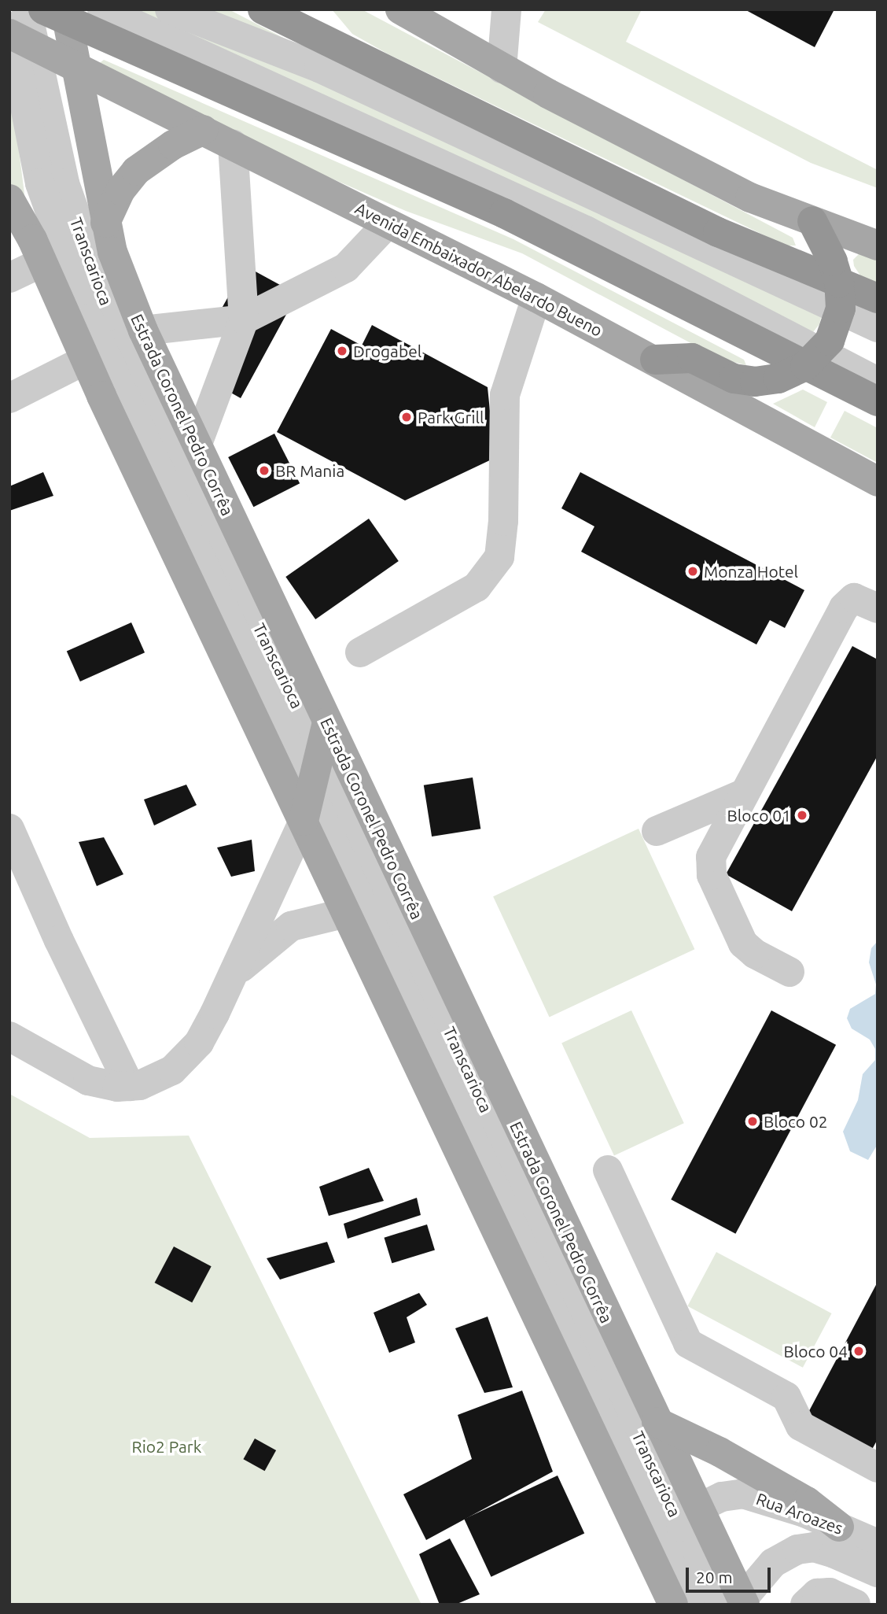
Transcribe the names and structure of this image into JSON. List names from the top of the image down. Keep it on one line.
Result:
{"streets":{"main road":["Avenida Embaixador Abelardo Bueno","Estrada Coronel Pedro Corrêa"],"street":["Transcarioca","Rua Aroazes"]},"crossings":[["Transcarioca","Avenida Embaixador Abelardo Bueno"],["Transcarioca","Estrada Coronel Pedro Corrêa"],["Transcarioca","Rua Aroazes"],["Avenida Embaixador Abelardo Bueno","Estrada Coronel Pedro Corrêa"],["Estrada Coronel Pedro Corrêa","Rua Aroazes"]],"parks":["Rio2 Park"],"places":["Drogabel","Park Grill","BR Mania","Monza Hotel","Bloco 01","Bloco 02","Bloco 04"],"scale_bar":"20 m"}
